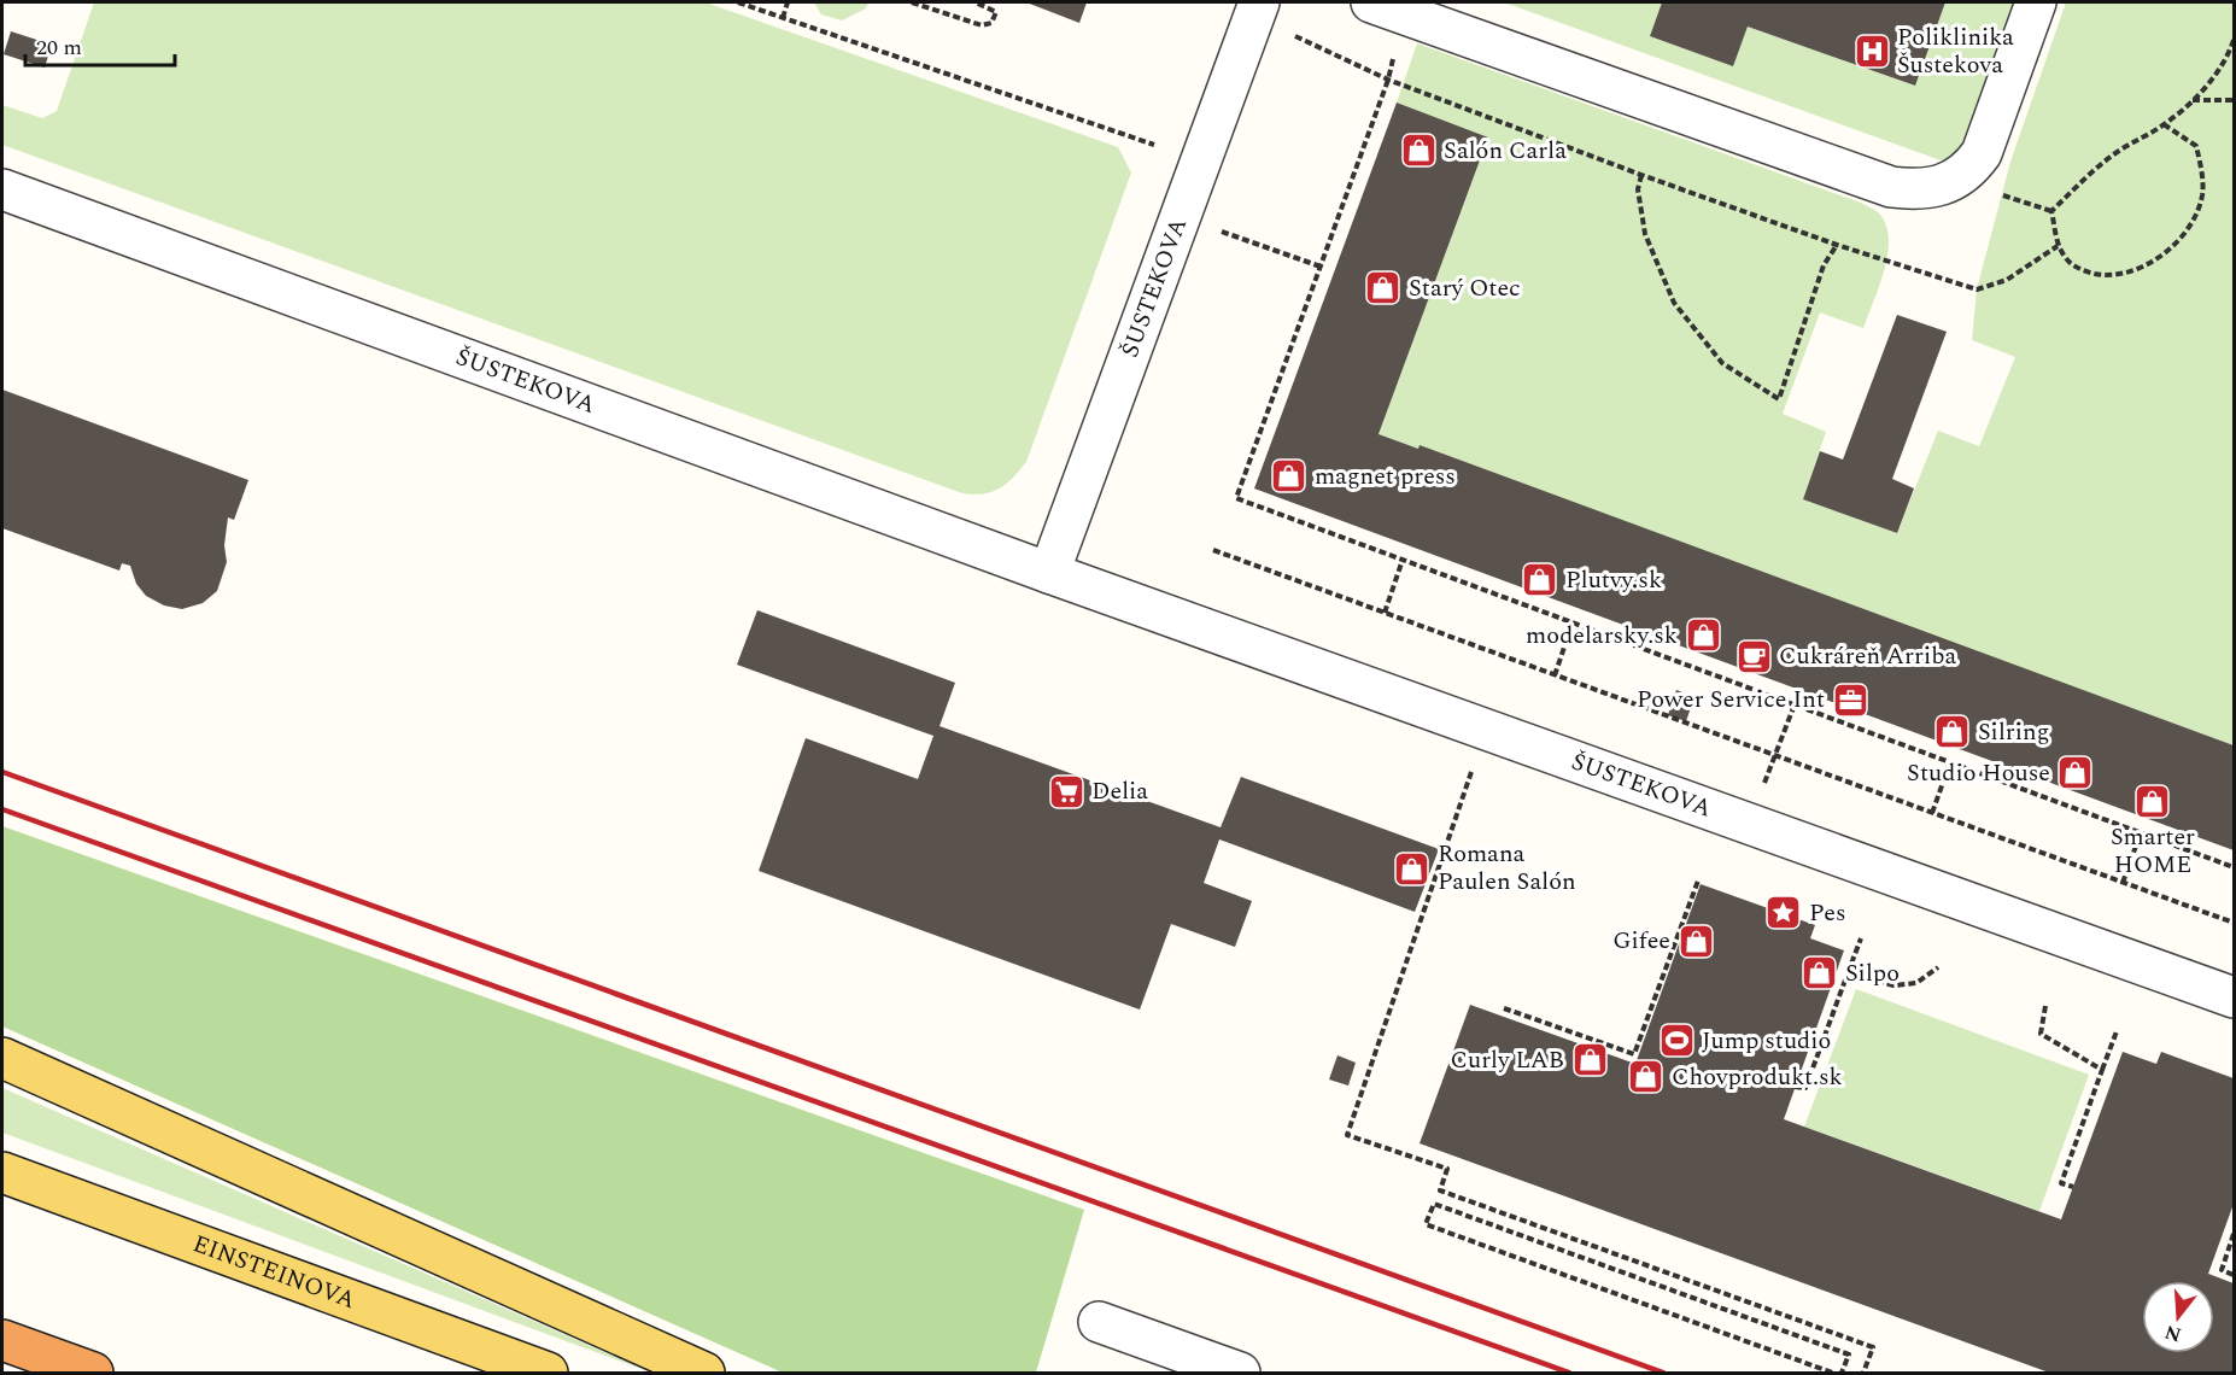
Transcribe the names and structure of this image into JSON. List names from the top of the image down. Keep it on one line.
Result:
{"streets":{"main road":["EINSTEINOVA"],"street":["ŠUSTEKOVA"]},"places":{"hospital":["Poliklinika Šustekova"],"shop":["Salón Carla","Starý Otec","magnet press","Plutvy.sk","modelarsky.sk","Silring","Studio House","Smarter HOME","Romana Paulen Salón","Gifee","Silpo","Curly LAB","Chovprodukt.sk"],"cafe":["Cukráreň Arriba"],"office":["Power Service Int"],"supermarket":["Delia"],"place":["Pes"],"sports":["Jump studio"]},"scale_bar":"20 m","north":"bottom"}
